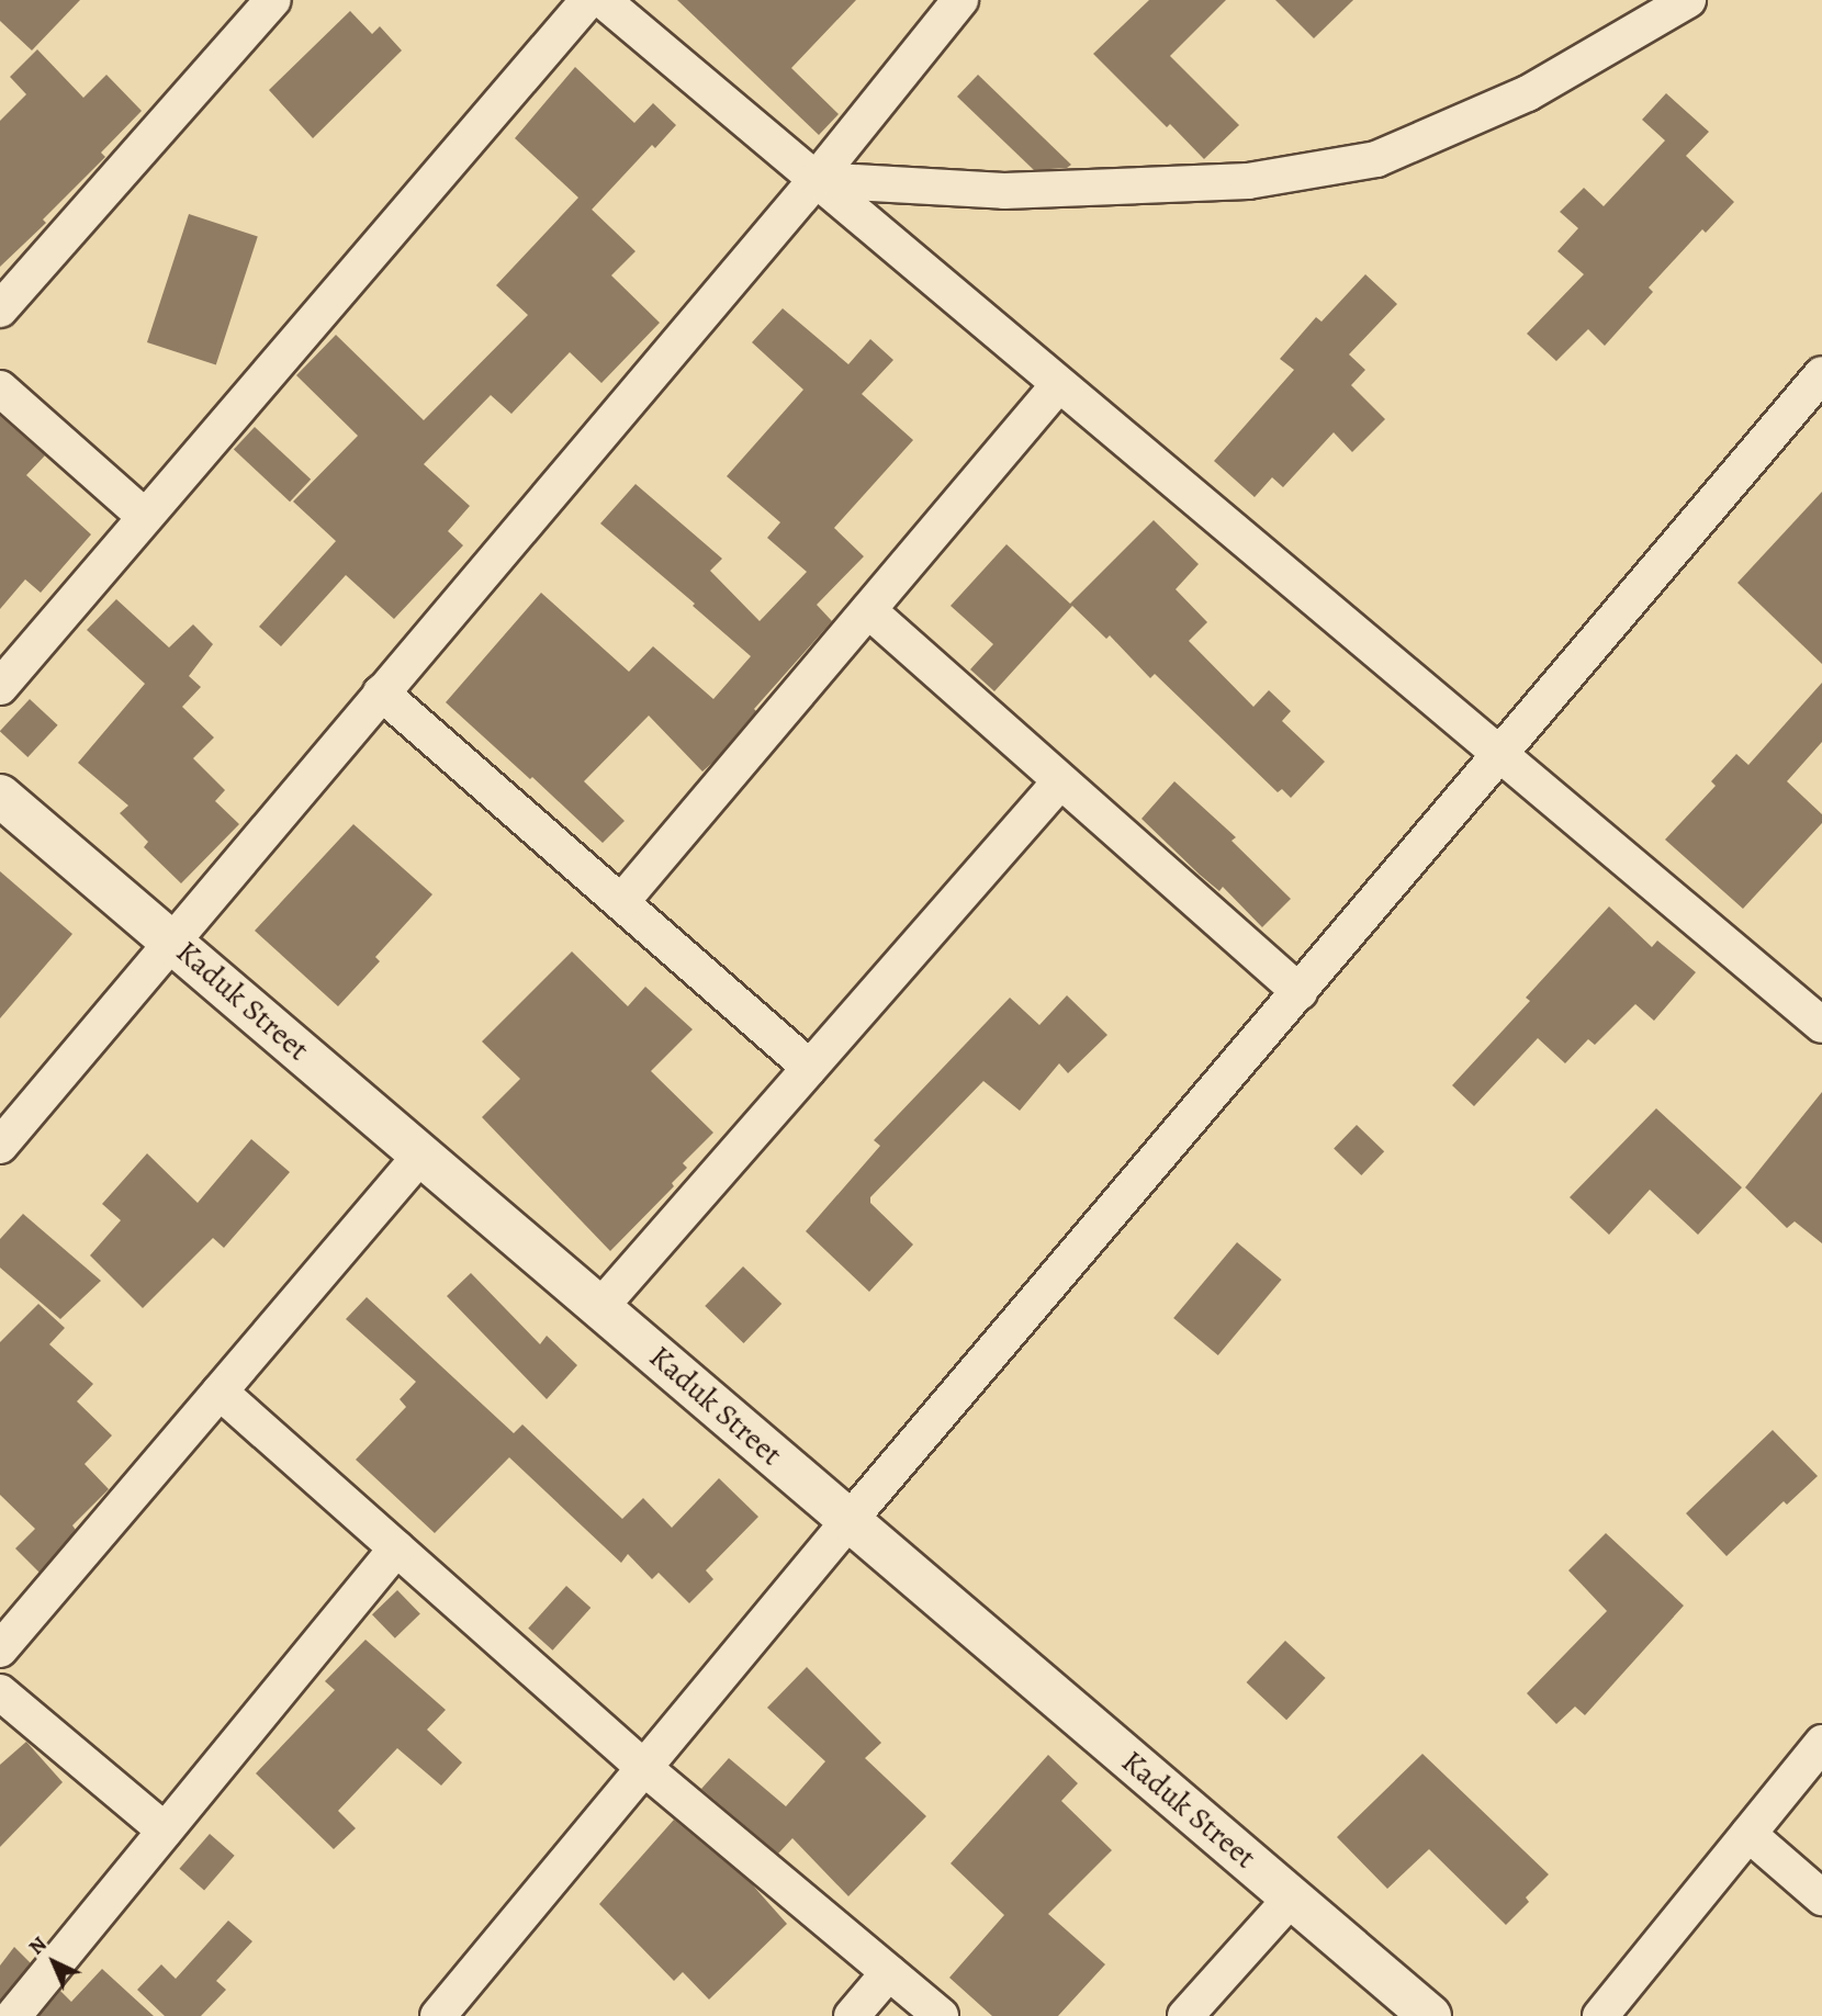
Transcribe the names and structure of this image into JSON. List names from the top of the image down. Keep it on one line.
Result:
{"streets":{"street":["Kaduk Street"]},"north":"top left"}
